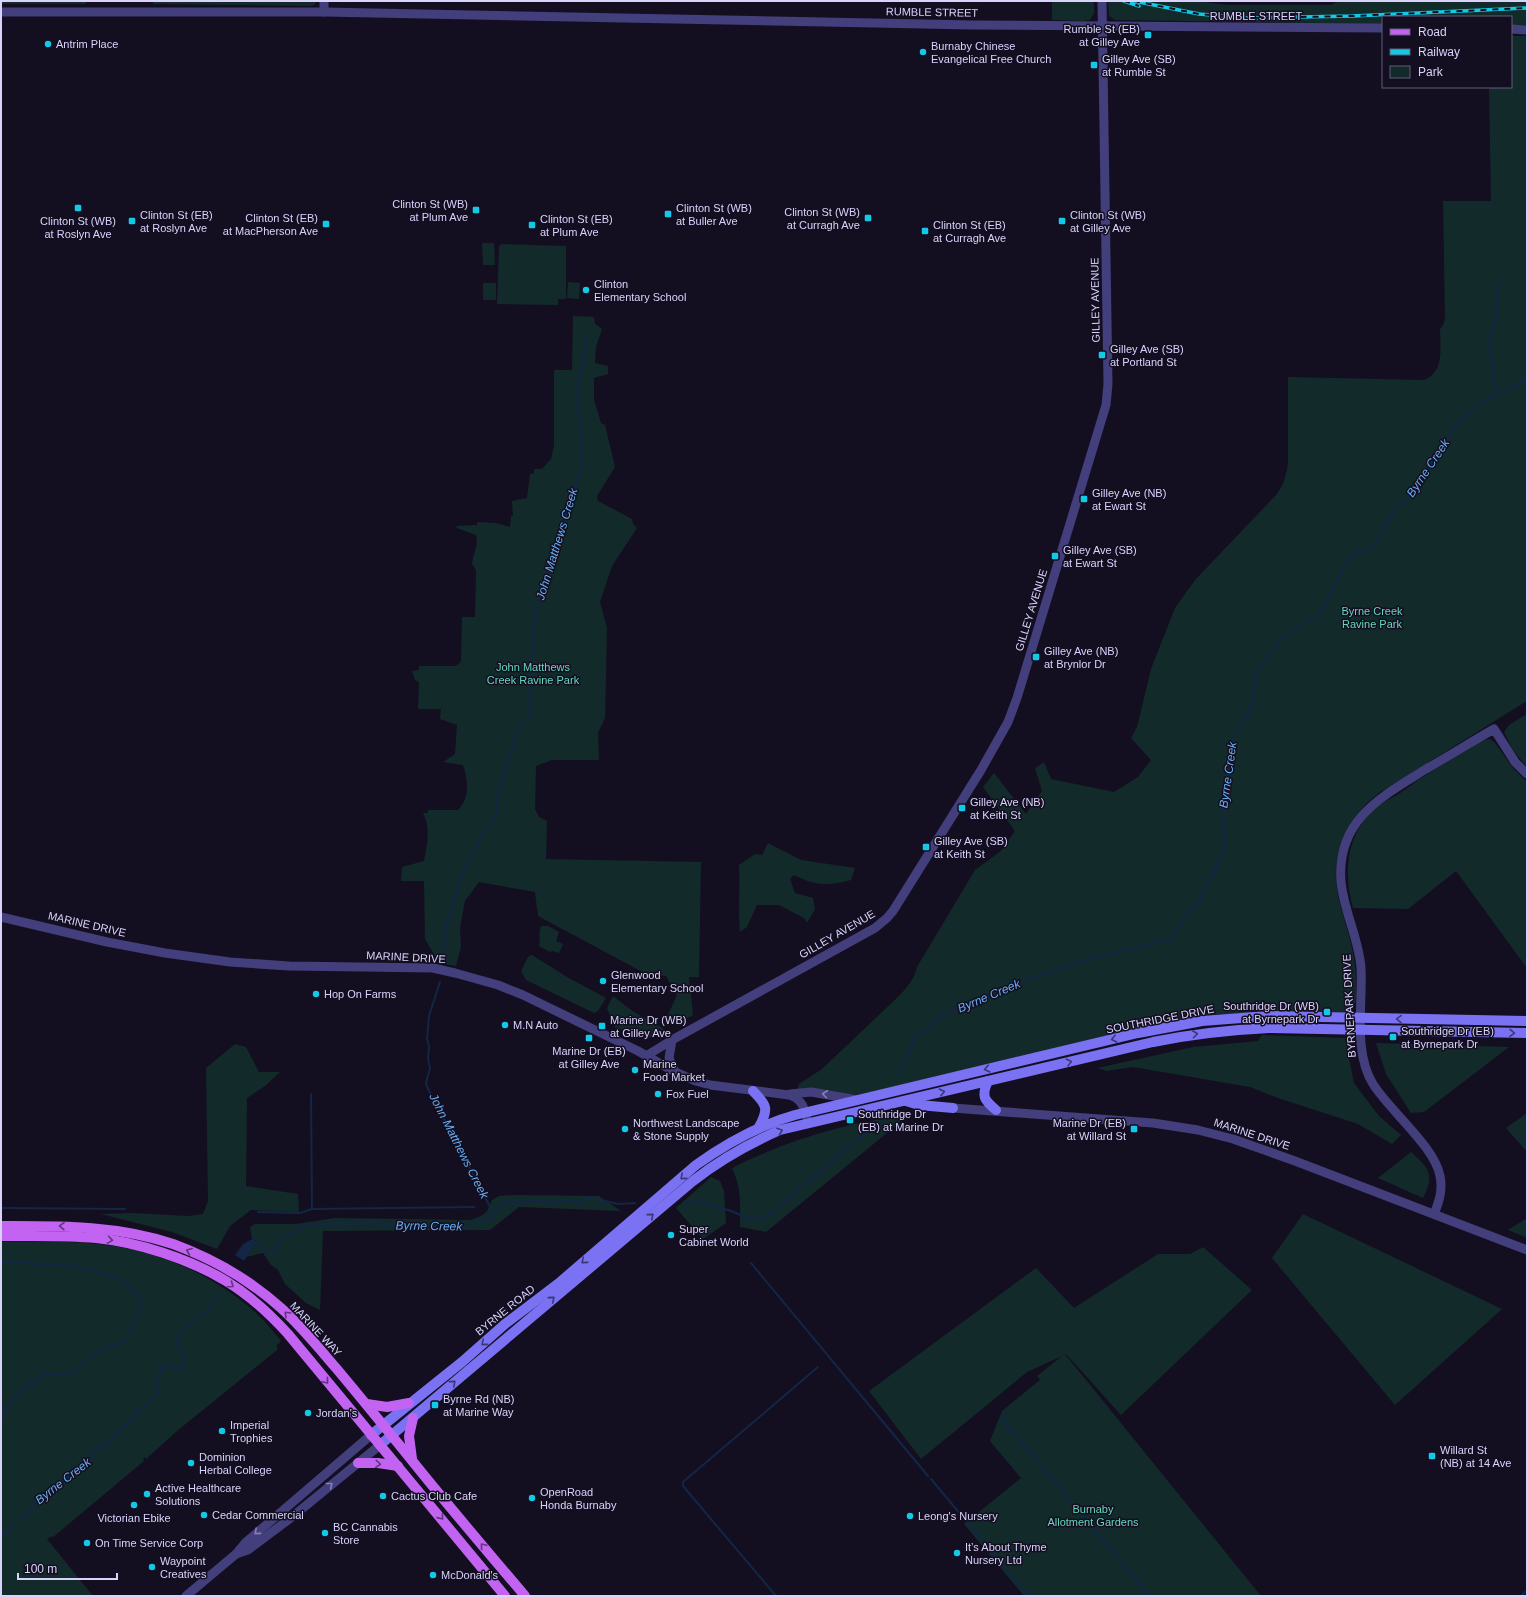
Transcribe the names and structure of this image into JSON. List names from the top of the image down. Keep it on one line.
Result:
{"streets":{"main road":["SOUTHRIDGE DRIVE","BYRNE ROAD","MARINE WAY"],"street":["RUMBLE STREET","GILLEY AVENUE","MARINE DRIVE","BYRNEPARK DRIVE"]},"crossings":[["RUMBLE STREET","GILLEY AVENUE"],["GILLEY AVENUE","MARINE DRIVE"],["MARINE DRIVE","BYRNEPARK DRIVE"],["MARINE DRIVE","SOUTHRIDGE DRIVE"],["BYRNEPARK DRIVE","SOUTHRIDGE DRIVE"],["SOUTHRIDGE DRIVE","BYRNE ROAD"],["BYRNE ROAD","MARINE WAY"]],"water":["Byrne Creek","John Matthews Creek"],"parks":["Byrne Creek Ravine Park","John Matthews Creek Ravine Park","Burnaby Allotment Gardens"],"places":{"transit":["Rumble St (EB) at Gilley Ave","Gilley Ave (SB) at Rumble St","Clinton St (WB) at Roslyn Ave","Clinton St (WB) at Plum Ave","Clinton St (WB) at Buller Ave","Clinton St (WB) at Curragh Ave","Clinton St (EB) at Roslyn Ave","Clinton St (WB) at Gilley Ave","Clinton St (EB) at MacPherson Ave","Clinton St (EB) at Plum Ave","Clinton St (EB) at Curragh Ave","Gilley Ave (SB) at Portland St","Gilley Ave (NB) at Ewart St","Gilley Ave (SB) at Ewart St","Gilley Ave (NB) at Brynlor Dr","Gilley Ave (NB) at Keith St","Gilley Ave (SB) at Keith St","Southridge Dr (WB) at Byrnepark Dr","Marine Dr (WB) at Gilley Ave","Southridge Dr (EB) at Byrnepark Dr","Marine Dr (EB) at Gilley Ave","Southridge Dr (EB) at Marine Dr","Marine Dr (EB) at Willard St","Byrne Rd (NB) at Marine Way","Willard St (NB) at 14 Ave"],"other":["Antrim Place","Burnaby Chinese Evangelical Free Church","Clinton Elementary School","Glenwood Elementary School","Hop On Farms","M.N Auto","Marine Food Market","Fox Fuel","Northwest Landscape & Stone Supply","Super Cabinet World","Jordan's","Imperial Trophies","Dominion Herbal College","Active Healthcare Solutions","Cactus Club Cafe","OpenRoad Honda Burnaby","Victorian Ebike","Cedar Commercial","Leong's Nursery","BC Cannabis Store","On Time Service Corp","It’s About Thyme Nursery Ltd","Waypoint Creatives","McDonald's"]},"legend":["Road","Railway","Park"],"scale_bar":"100 m"}
